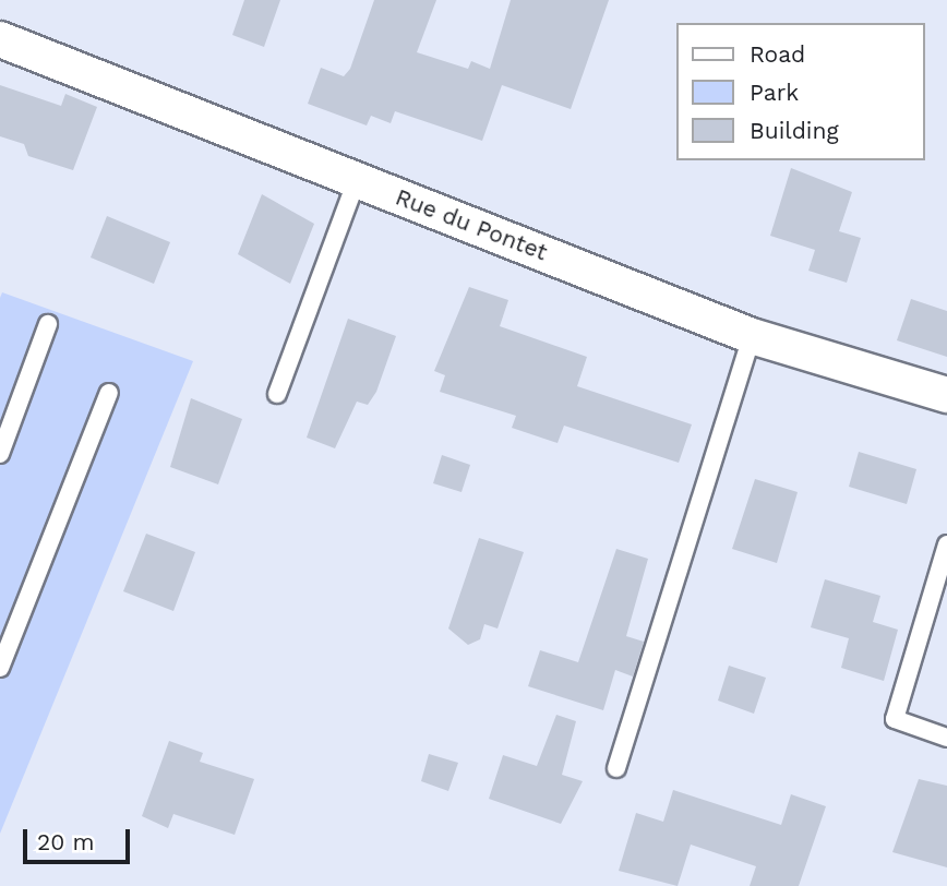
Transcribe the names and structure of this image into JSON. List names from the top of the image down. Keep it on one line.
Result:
{"streets":{"street":["Rue du Pontet"]},"legend":["Road","Park","Building"],"scale_bar":"20 m"}
